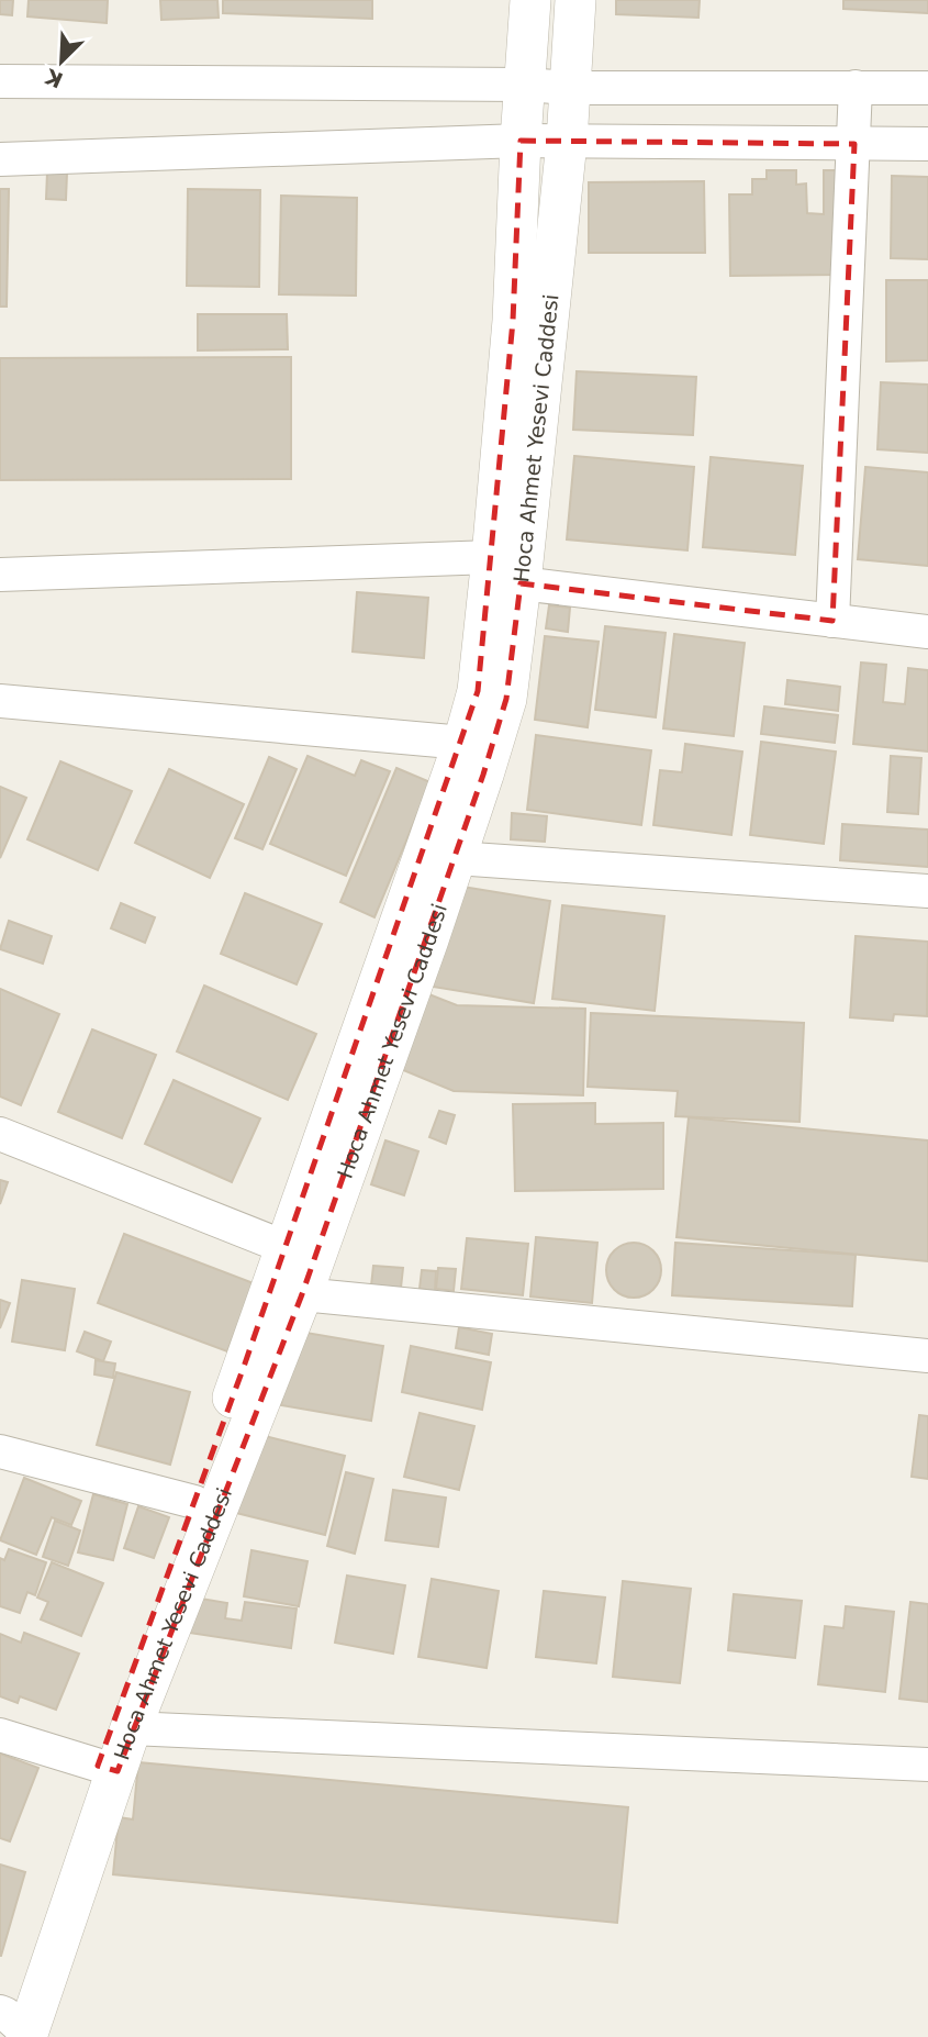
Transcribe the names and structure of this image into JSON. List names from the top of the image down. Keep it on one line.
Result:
{"streets":{"street":["Hoca Ahmet Yesevi Caddesi"]},"north":"bottom left"}
